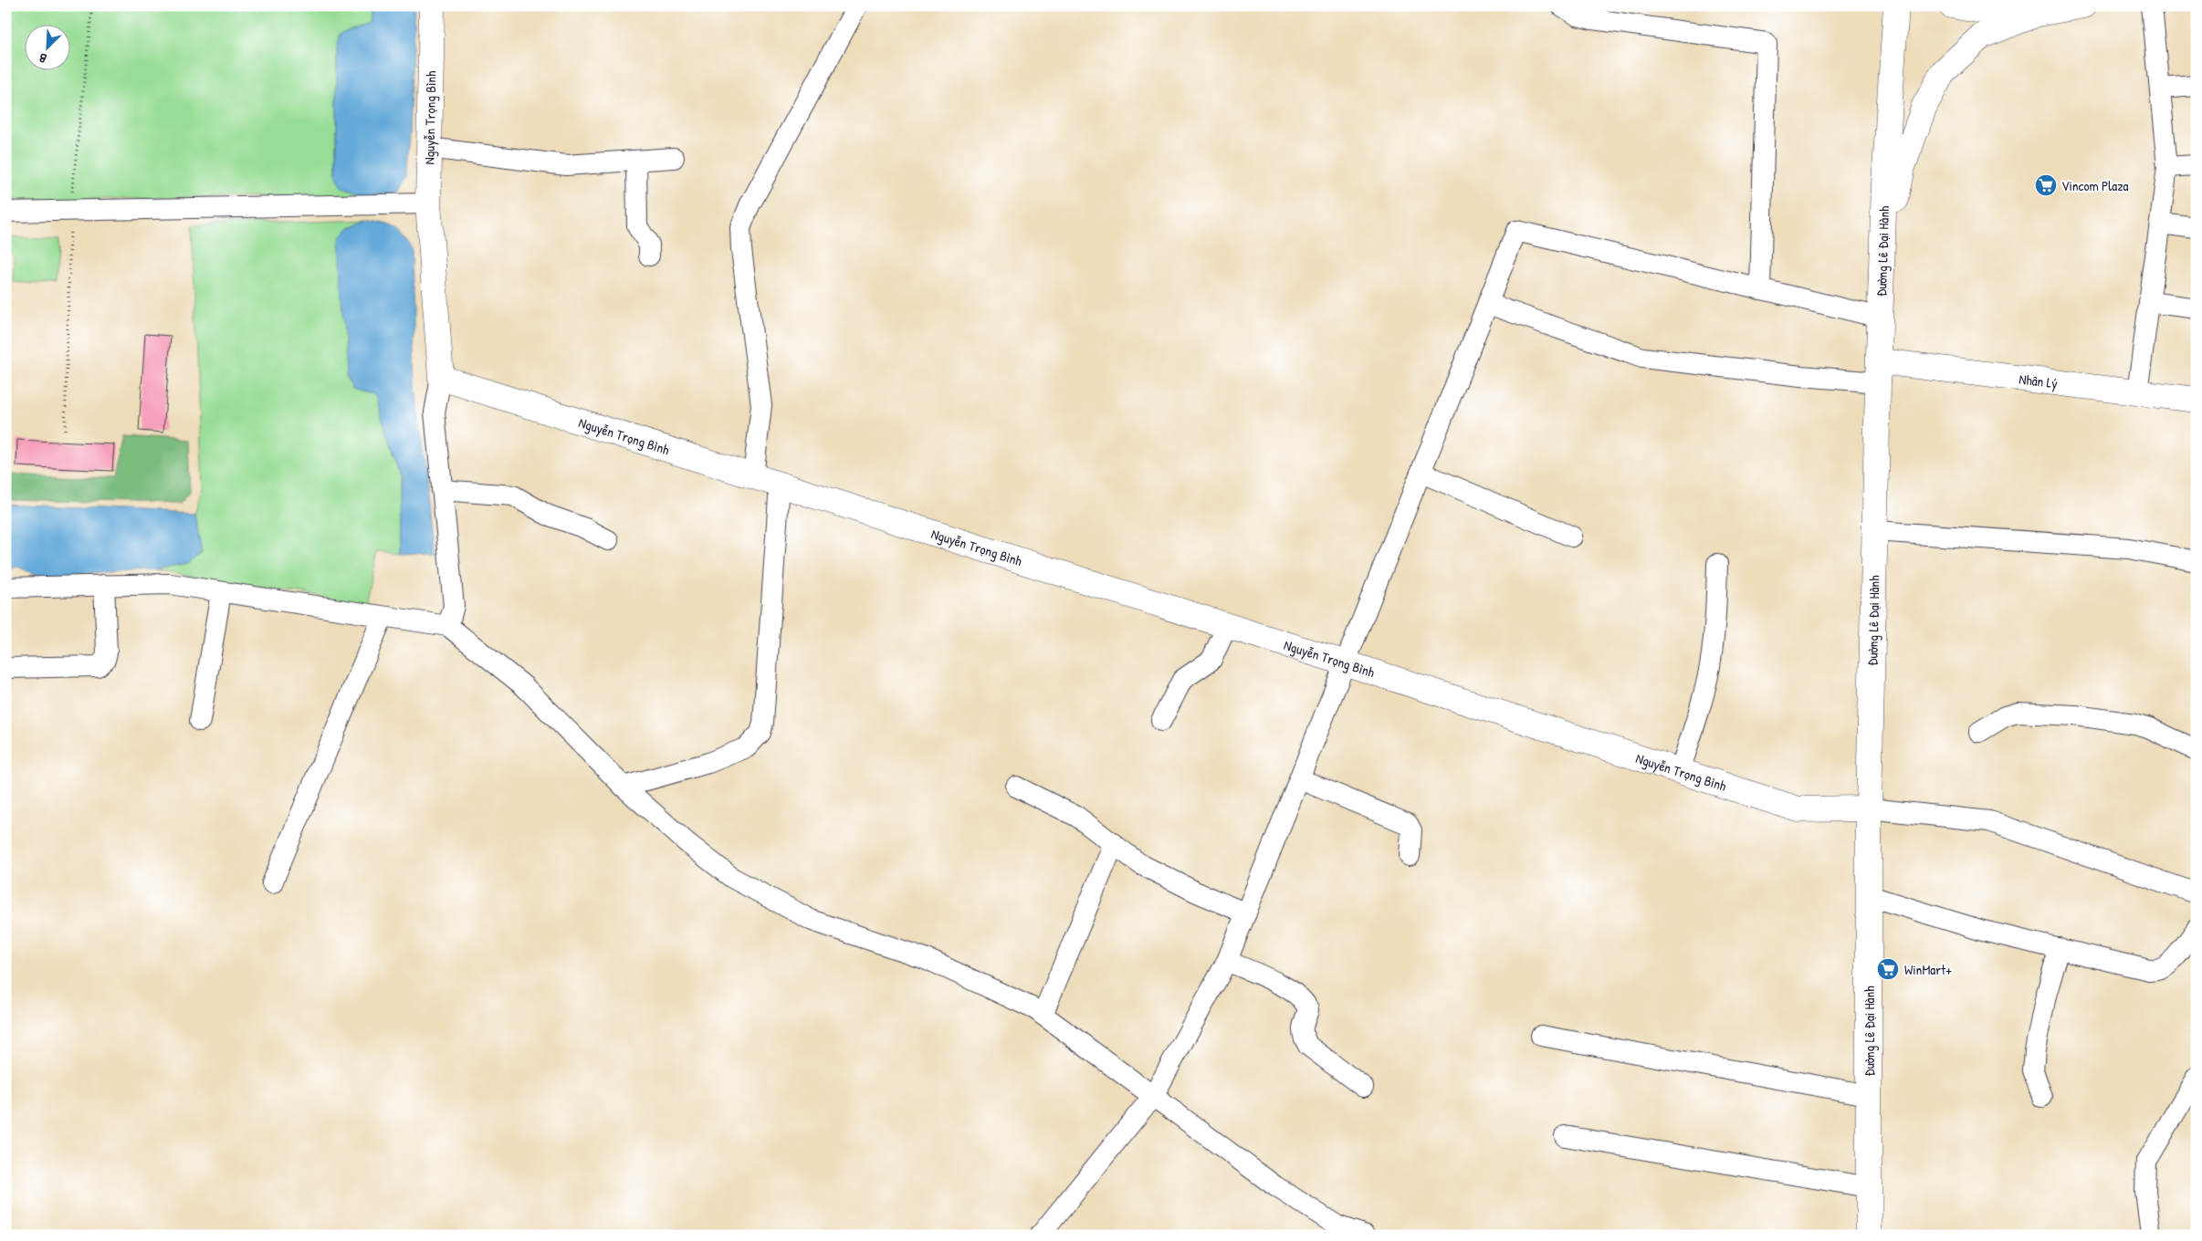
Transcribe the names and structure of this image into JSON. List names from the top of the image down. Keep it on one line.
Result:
{"streets":{"street":["Nguyễn Trọng Bình","Đường Lê Đại Hành","Nhân Lý"]},"crossings":[["Nguyễn Trọng Bình","Đường Lê Đại Hành"],["Đường Lê Đại Hành","Nhân Lý"]],"places":{"supermarket":["Vincom Plaza","WinMart+"]},"north":"bottom left"}
